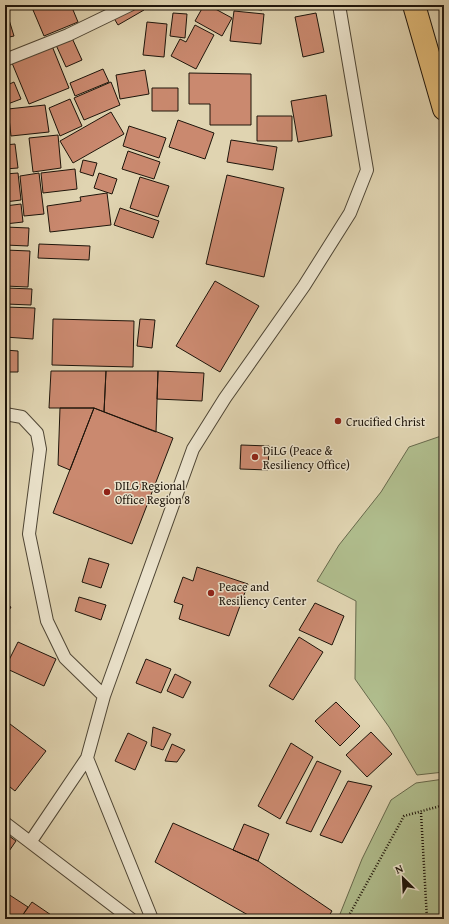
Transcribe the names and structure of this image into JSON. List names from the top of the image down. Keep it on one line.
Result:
{"places":["Crucified Christ","DiLG (Peace & Resiliency Office)","DILG Regional Office Region 8","Peace and Resiliency Center"],"north":"top left"}
